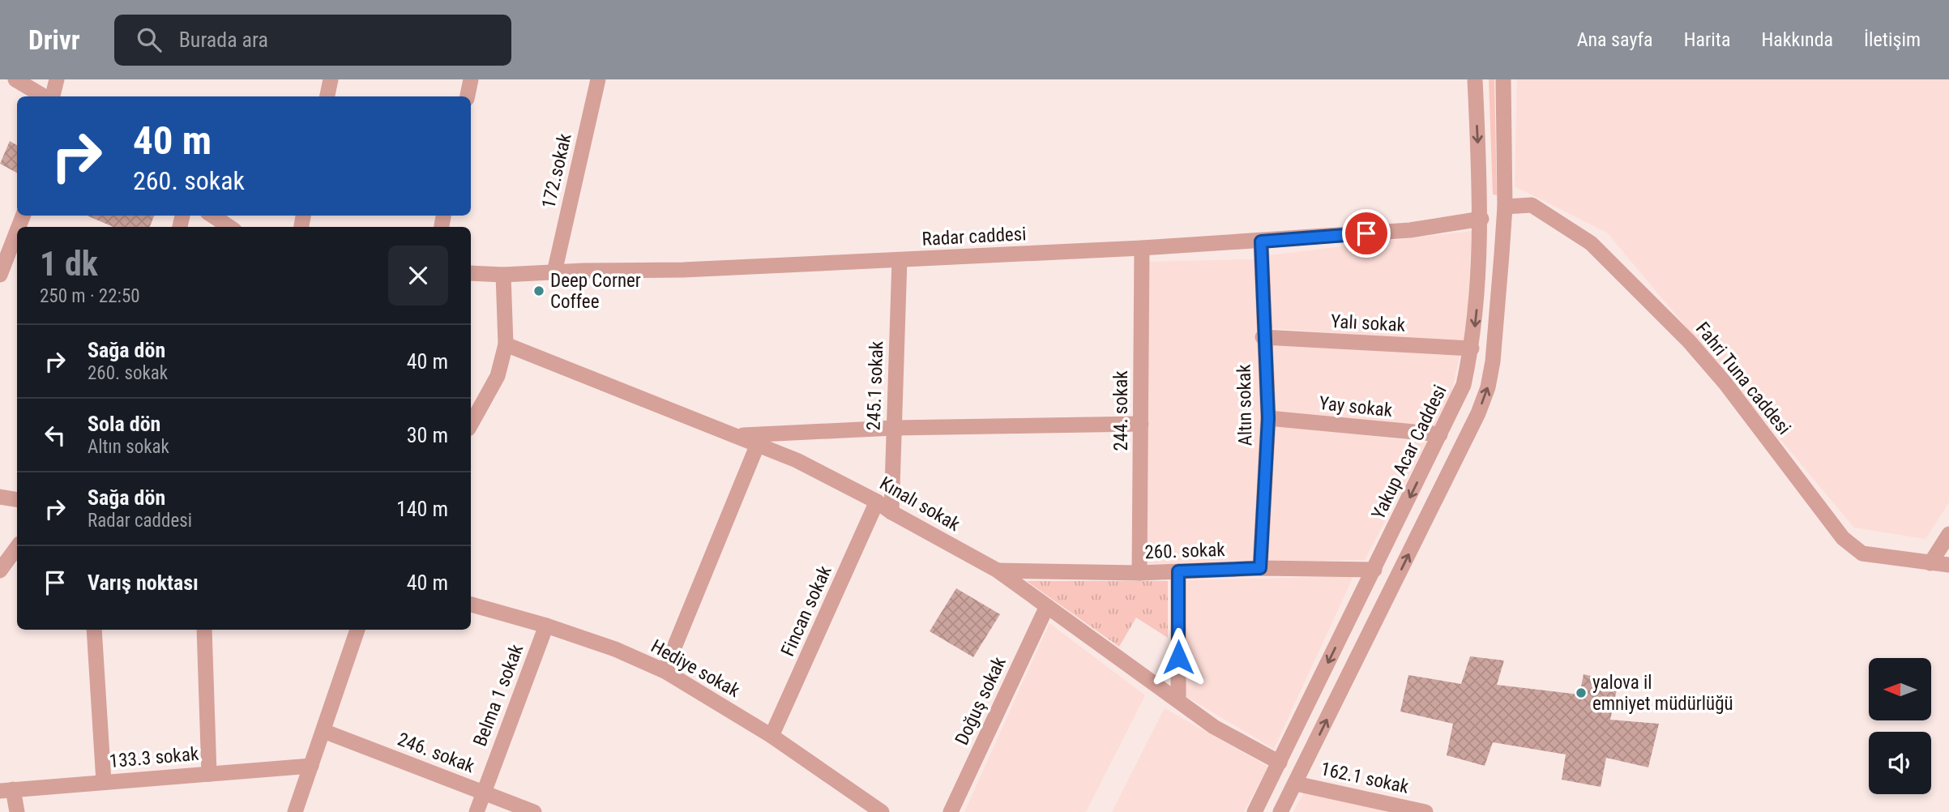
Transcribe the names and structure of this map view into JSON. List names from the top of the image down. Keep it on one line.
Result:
{"streets":{"street":["172.sokak","Radar caddesi","Yalı sokak","Fahri Tuna caddesi","245.1 sokak","Altın sokak","Yay sokak","244. sokak","Yakup Acar Caddesi","Kınalı sokak","260. sokak","Fincan sokak","Hediye sokak","Belma 1 sokak","Doğuş sokak","246. sokak","133.3 sokak","162.1 sokak"]},"crossings":[["172.sokak","Radar caddesi"],["Radar caddesi","245.1 sokak"],["Radar caddesi","Altın sokak"],["Radar caddesi","244. sokak"],["Radar caddesi","Yakup Acar Caddesi"],["Yalı sokak","Altın sokak"],["Yalı sokak","Yakup Acar Caddesi"],["245.1 sokak","Kınalı sokak"],["Altın sokak","Yay sokak"],["Altın sokak","260. sokak"],["Yay sokak","Yakup Acar Caddesi"],["244. sokak","260. sokak"],["Yakup Acar Caddesi","Kınalı sokak"],["Yakup Acar Caddesi","260. sokak"],["Kınalı sokak","260. sokak"],["Kınalı sokak","Fincan sokak"],["Kınalı sokak","Doğuş sokak"],["Fincan sokak","Hediye sokak"],["Hediye sokak","Belma 1 sokak"],["Belma 1 sokak","246. sokak"]],"places":["Deep Corner Coffee","yalova il emniyet müdürlüğü"],"north":"left","page":{"header":"Drivr","search":"Burada ara","nav":["Ana sayfa","Harita","Hakkında","İletişim"],"turn":["40 m","260. sokak"],"heading":["1 dk","250 m · 22:50"],"list":[{"name":"Sağa dön","note":"260. sokak","value":"40 m"},{"name":"Sola dön","note":"Altın sokak","value":"30 m"},{"name":"Sağa dön","note":"Radar caddesi","value":"140 m"},{"name":"Varış noktası","value":"40 m"}]}}
